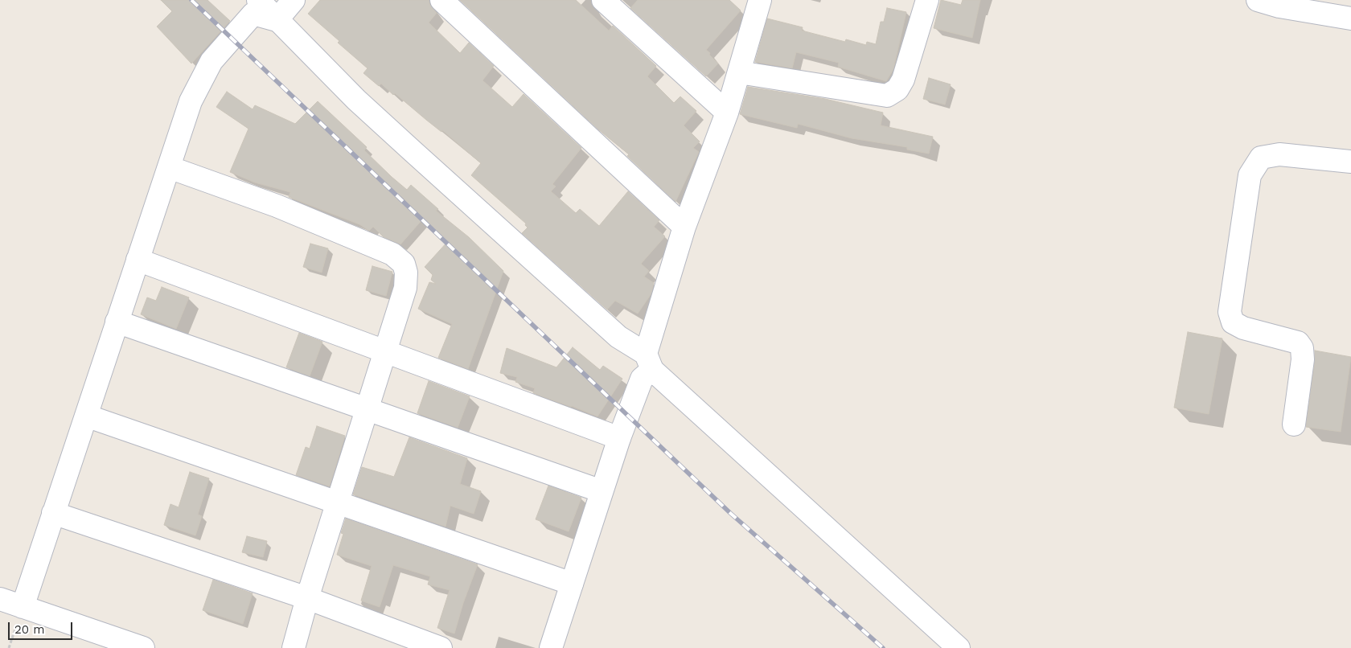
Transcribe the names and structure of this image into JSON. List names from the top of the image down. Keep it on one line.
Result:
{"scale_bar":"20 m"}
